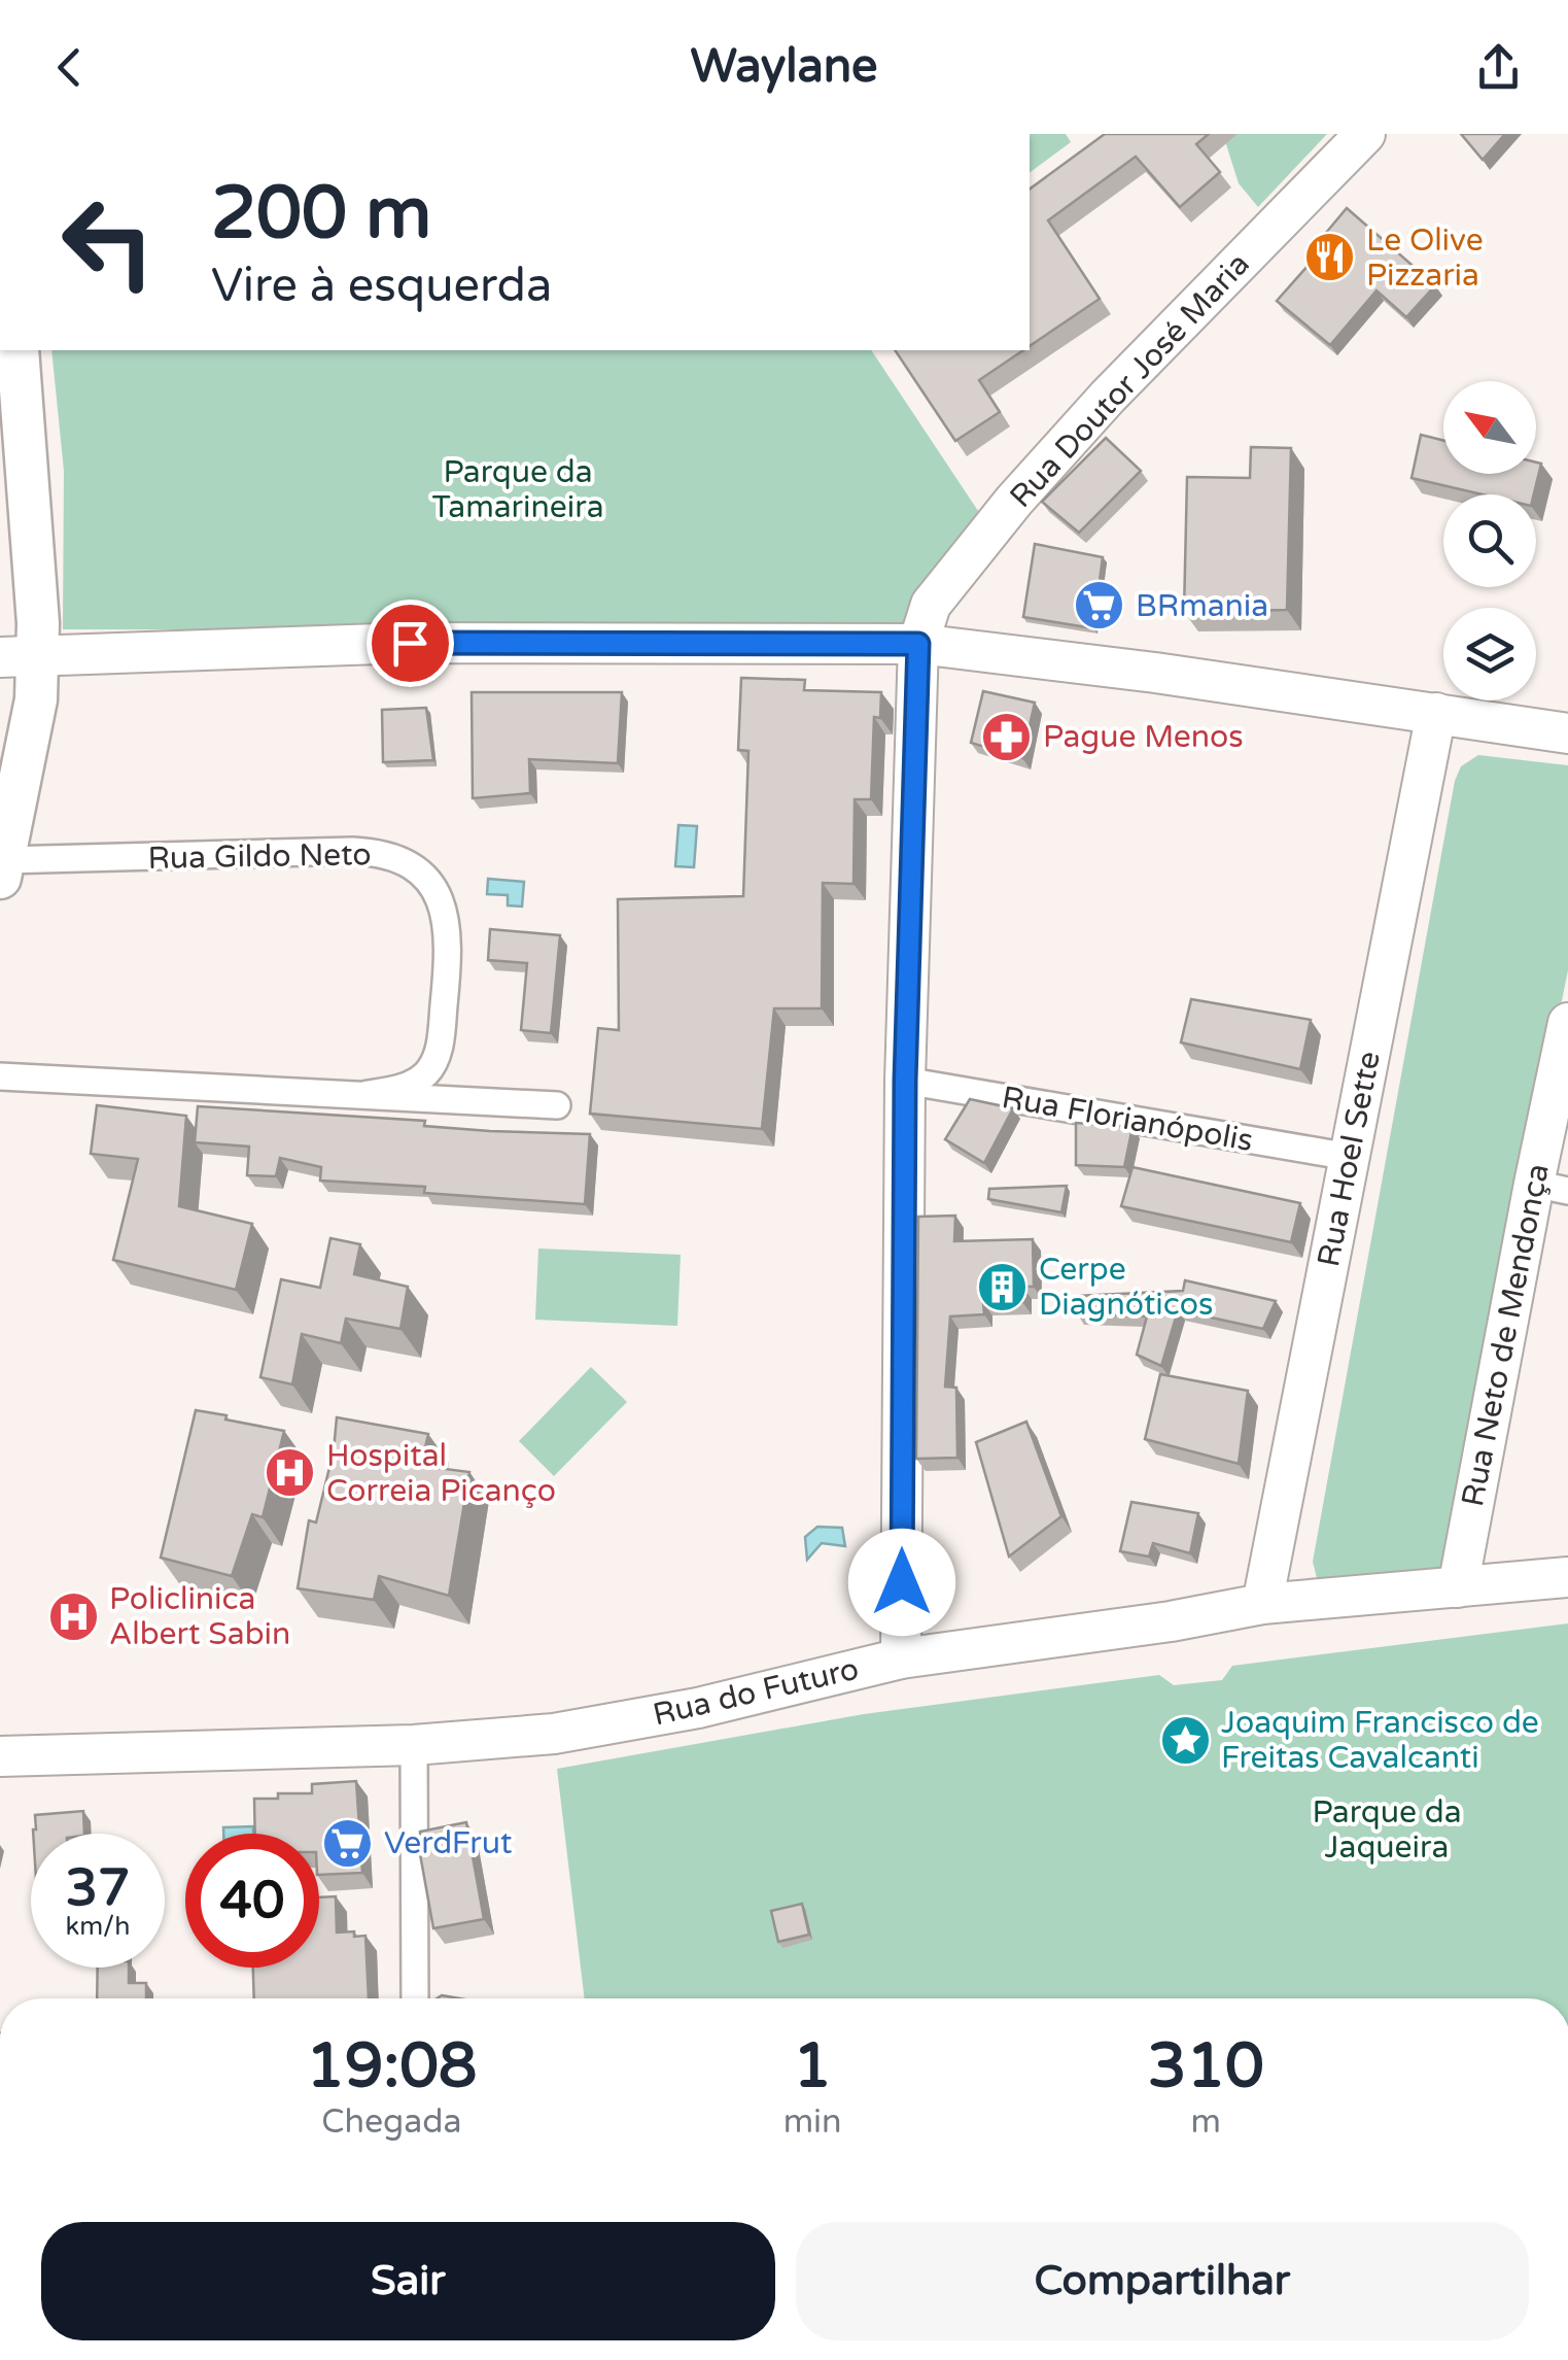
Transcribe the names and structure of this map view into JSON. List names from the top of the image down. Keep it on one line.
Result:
{"streets":{"street":["Rua Doutor José Maria","Rua Gildo Neto","Rua Florianópolis","Rua Hoel Sette","Rua Neto de Mendonça","Rua do Futuro"]},"crossings":[["Rua Florianópolis","Rua Hoel Sette"],["Rua Hoel Sette","Rua do Futuro"],["Rua Neto de Mendonça","Rua do Futuro"]],"parks":["Parque da Tamarineira","Parque da Jaqueira"],"places":{"restaurant":["Le Olive Pizzaria"],"supermarket":["BRmania","VerdFrut"],"pharmacy":["Pague Menos"],"building":["Cerpe Diagnóticos"],"hospital":["Hospital Correia Picanço","Policlinica Albert Sabin"],"place":["Joaquim Francisco de Freitas Cavalcanti"]},"north":"top left","page":{"header":"Waylane","turn":["200 m","Vire à esquerda"],"speed":"37 km/h","limit":"40","eta":["19:08","Chegada","1","min","310","m"],"buttons":["Sair","Compartilhar"]}}
